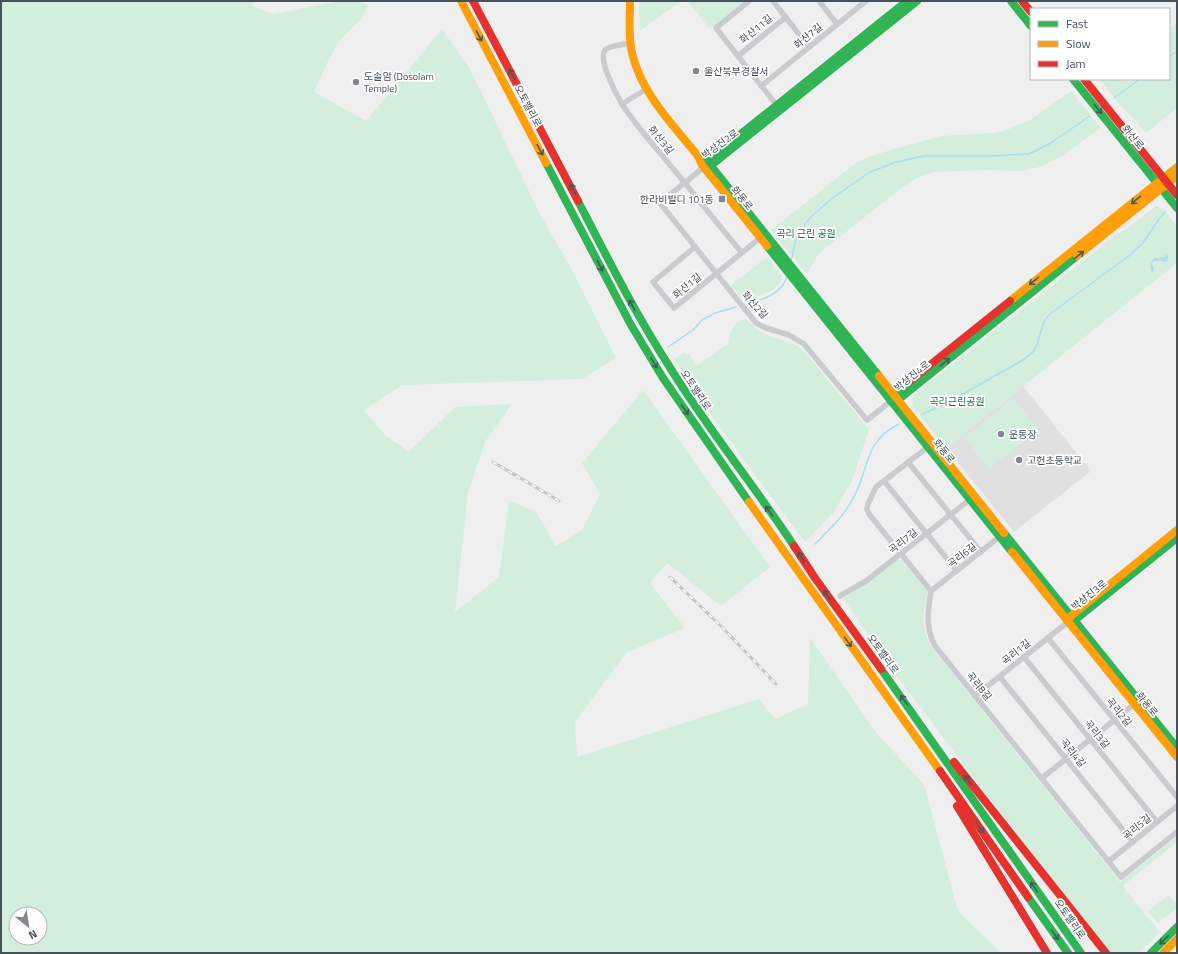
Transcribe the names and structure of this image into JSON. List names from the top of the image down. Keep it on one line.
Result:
{"streets":{"main road":["오토밸리로","화산로","박상진2로","화동로","박상진4로","박상진3로"],"street":["화산11길","화산7길","화산3길","화산1길","화산2길","곡리7길","곡리6길","곡리1길","곡리8길","곡리2길","곡리3길","곡리4길","곡리5길"]},"crossings":[["화산로","박상진4로"],["화산3길","화동로"],["화산3길","화산1길"],["화산3길","화산2길"],["박상진2로","화동로"],["박상진2로","화산2길"],["화동로","화산1길"],["화동로","화산2길"],["화동로","박상진4로"],["화동로","곡리7길"],["화동로","곡리6길"],["화동로","박상진3로"],["화동로","곡리1길"],["화산1길","화산2길"],["화산2길","박상진4로"],["곡리6길","곡리8길"],["박상진3로","곡리1길"],["곡리1길","곡리8길"],["곡리1길","곡리2길"],["곡리1길","곡리3길"],["곡리1길","곡리4길"],["곡리8길","곡리5길"],["곡리3길","곡리5길"],["곡리4길","곡리5길"]],"parks":["곡리 근린 공원","곡리근린공원"],"places":{"other":["울산북부경찰서","도솔암 (Dosolam Temple)","운동장","고헌초등학교"],"transit":["한라비발디 101동"]},"legend":["Fast","Slow","Jam"],"north":"bottom right"}
